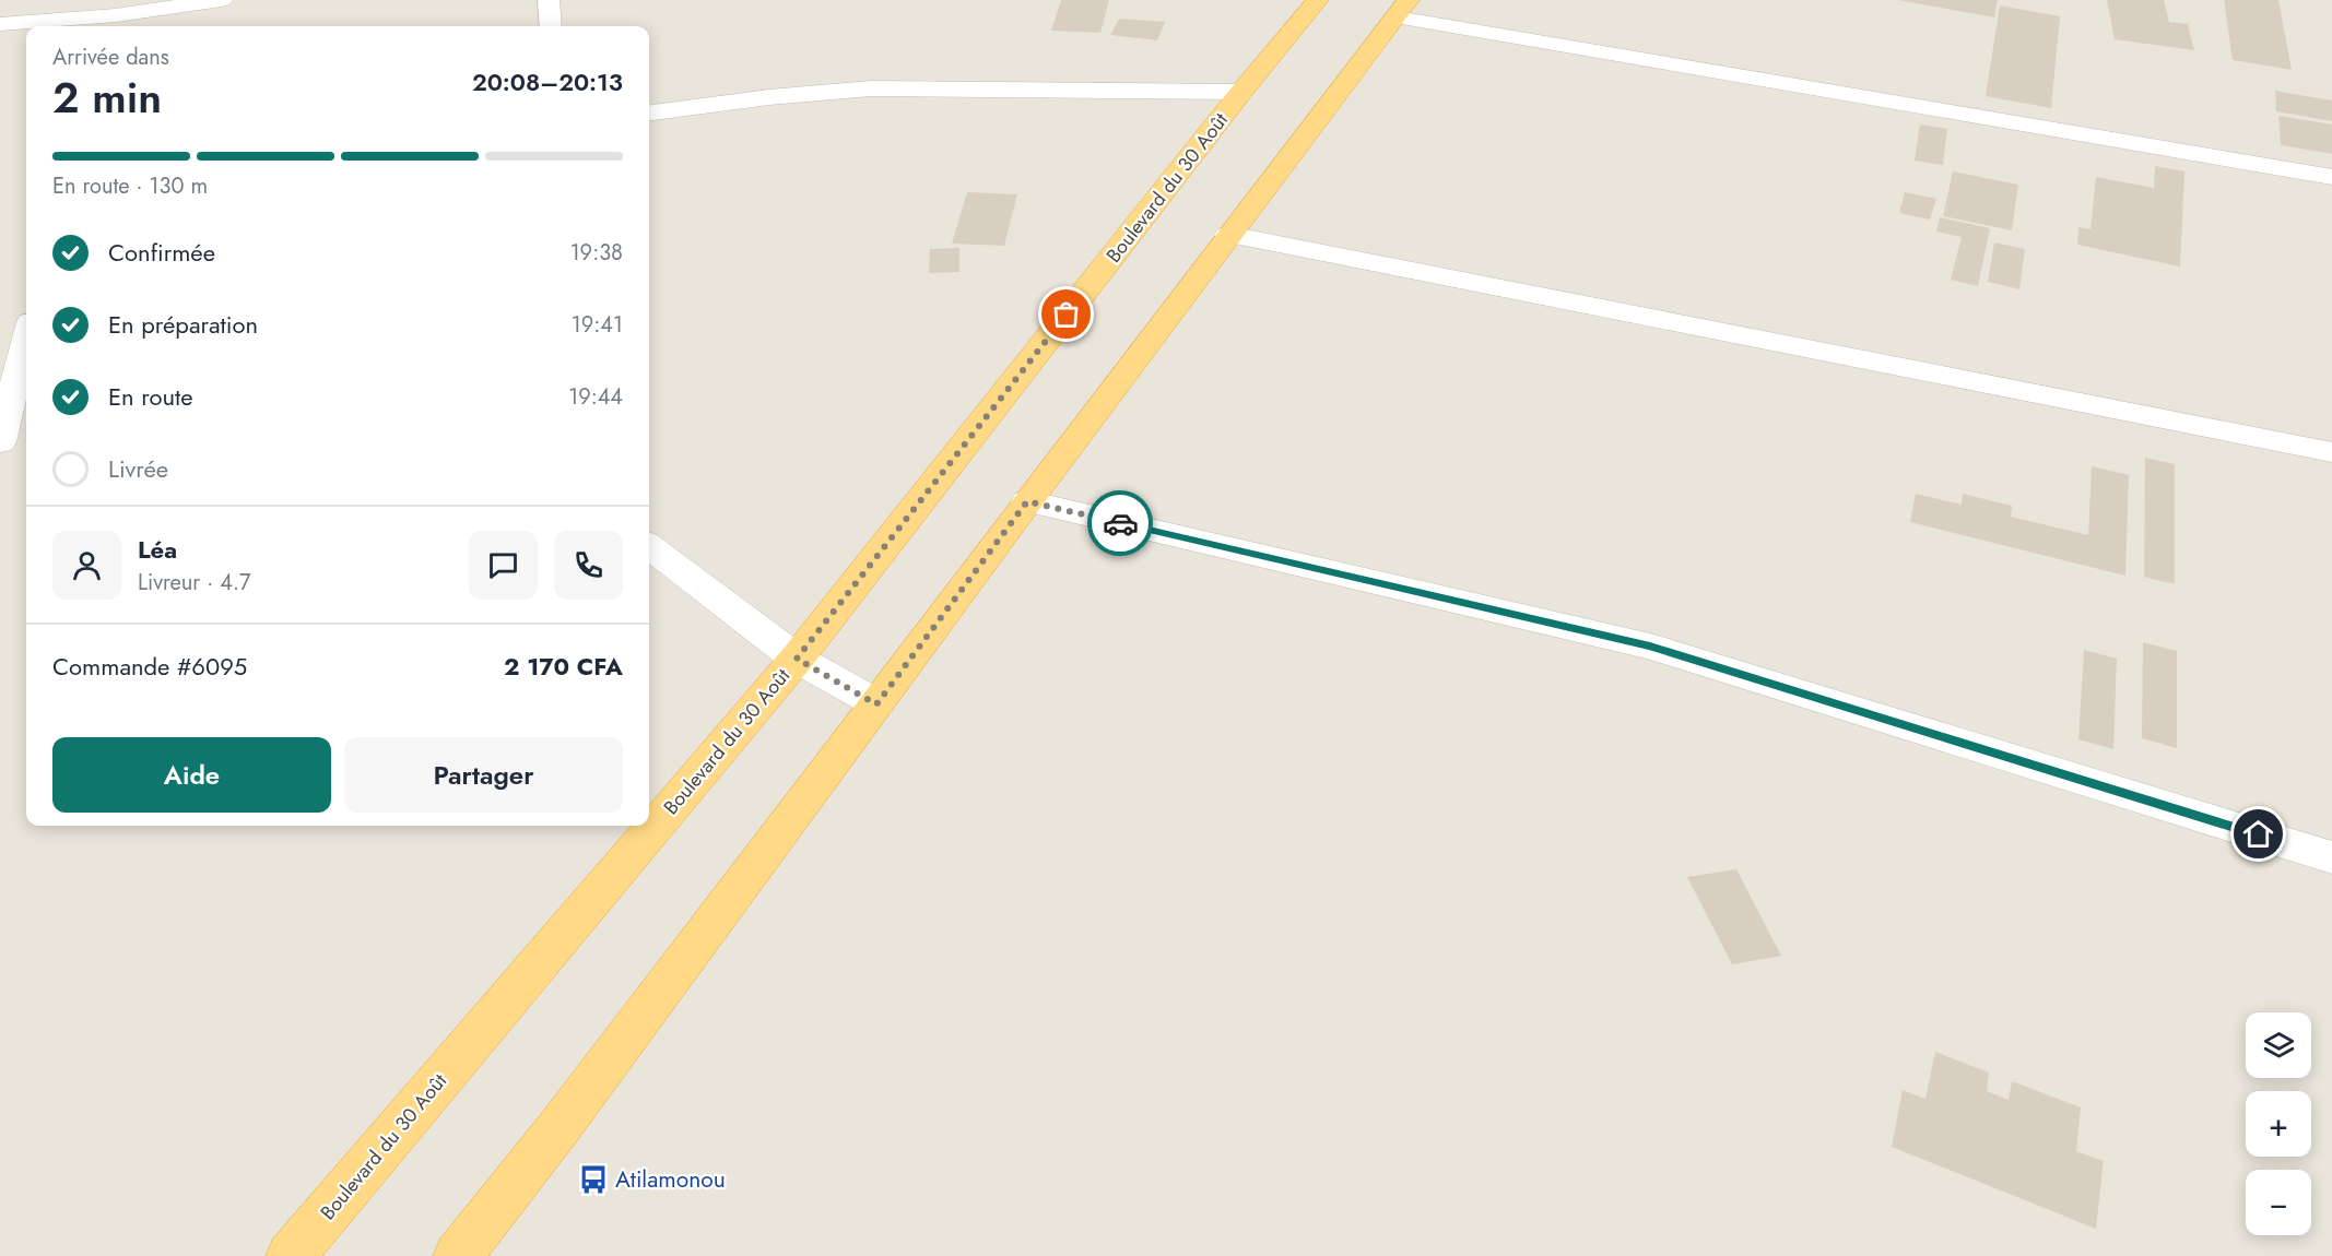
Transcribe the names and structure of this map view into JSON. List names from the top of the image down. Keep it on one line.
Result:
{"streets":{"highway":["Boulevard du 30 Août"]},"places":{"bus stop":["Atilamonou"]},"page":{"heading":["2 min","Arrivée dans","20:08–20:13"],"panel":["Léa","Livreur · 4.7","Commande #6095","2 170 CFA"],"bar":"En route · 130 m","list":[["Confirmée","19:38"],["En préparation","19:41"],["En route","19:44"],"Livrée"],"buttons":["Aide","Partager"],"map_buttons":["+","−"]}}
